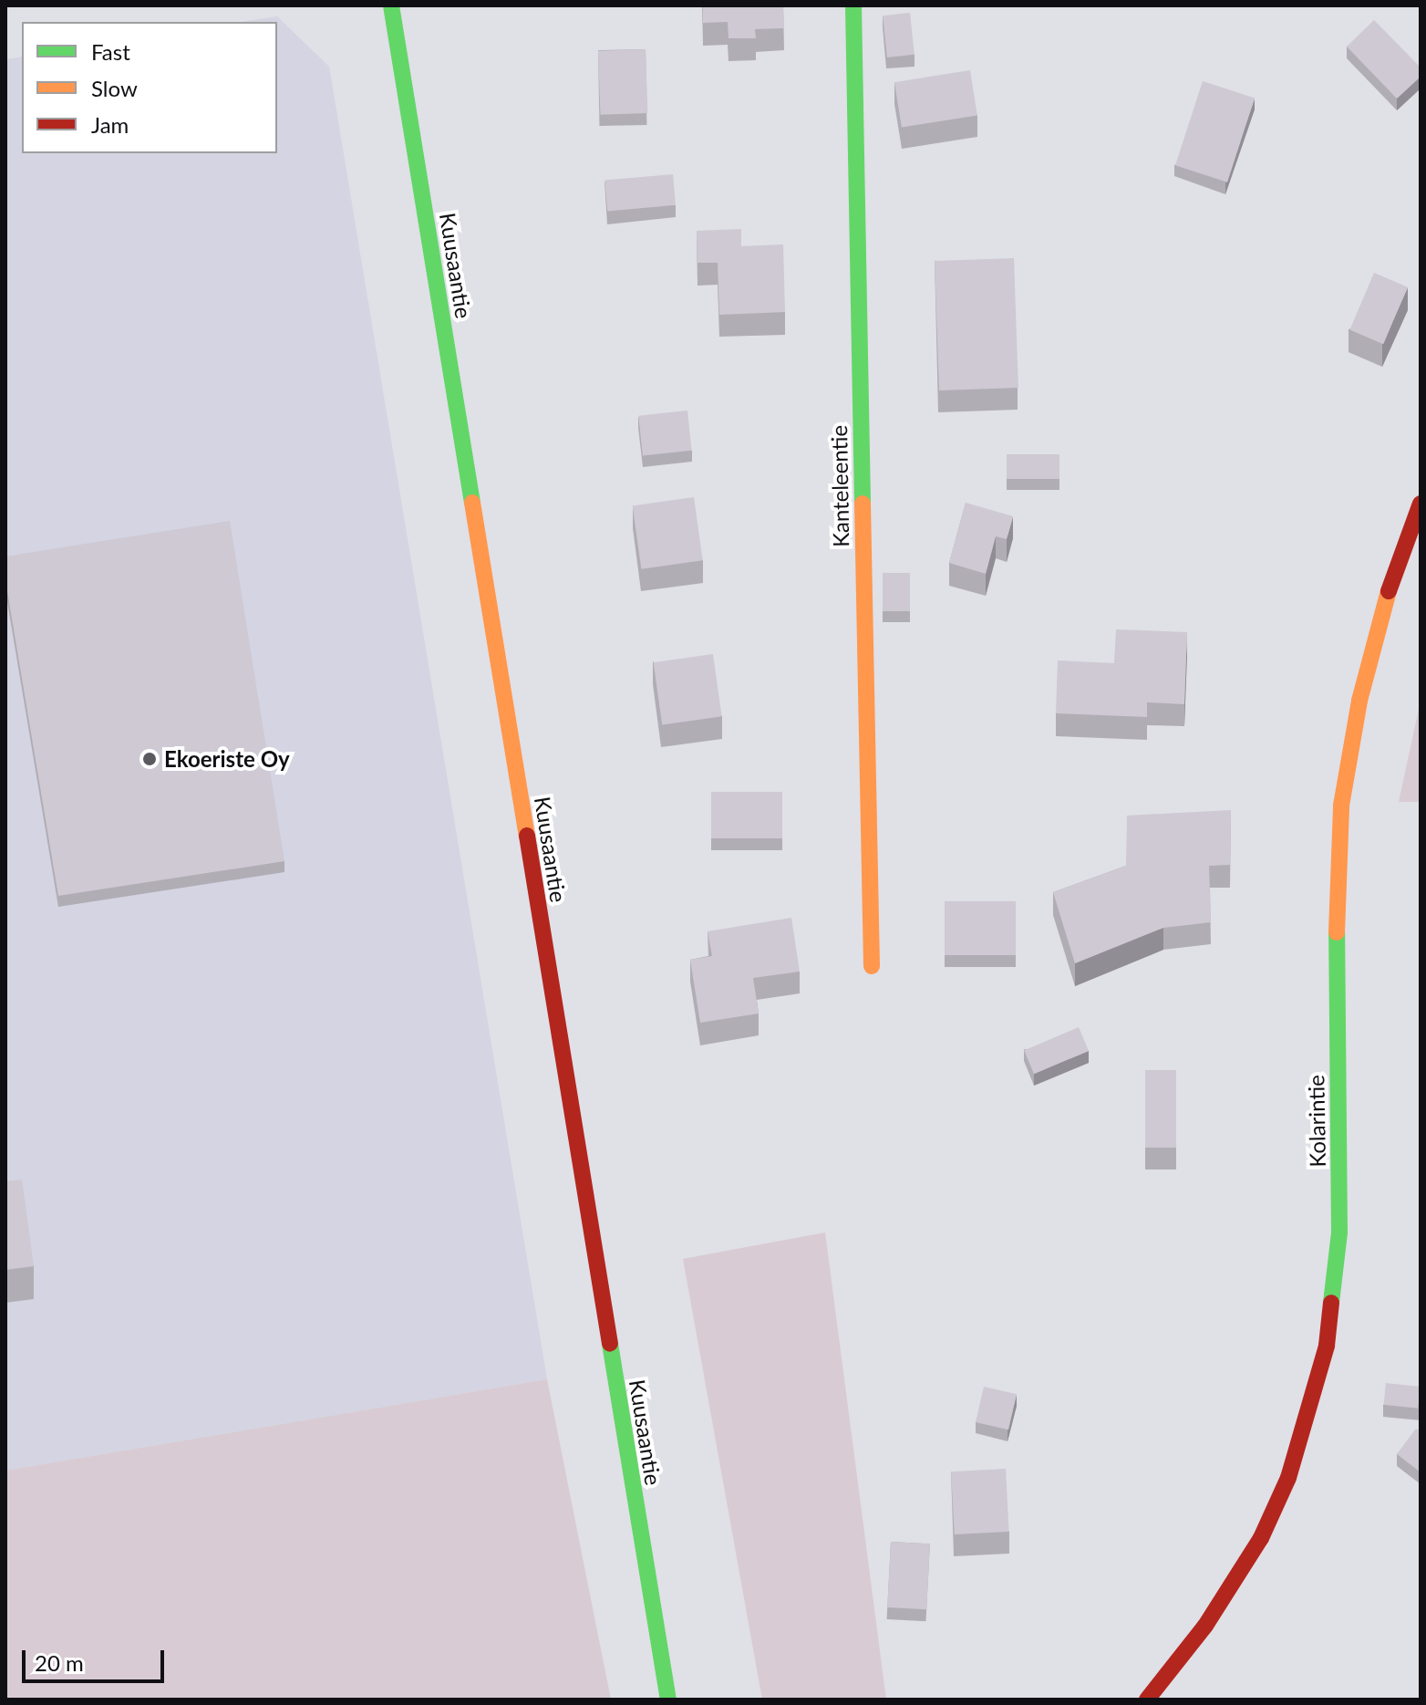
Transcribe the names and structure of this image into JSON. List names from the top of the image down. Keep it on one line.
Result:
{"streets":{"street":["Kuusaantie","Kanteleentie","Kolarintie"]},"places":["Ekoeriste Oy"],"legend":["Fast","Slow","Jam"],"scale_bar":"20 m"}
